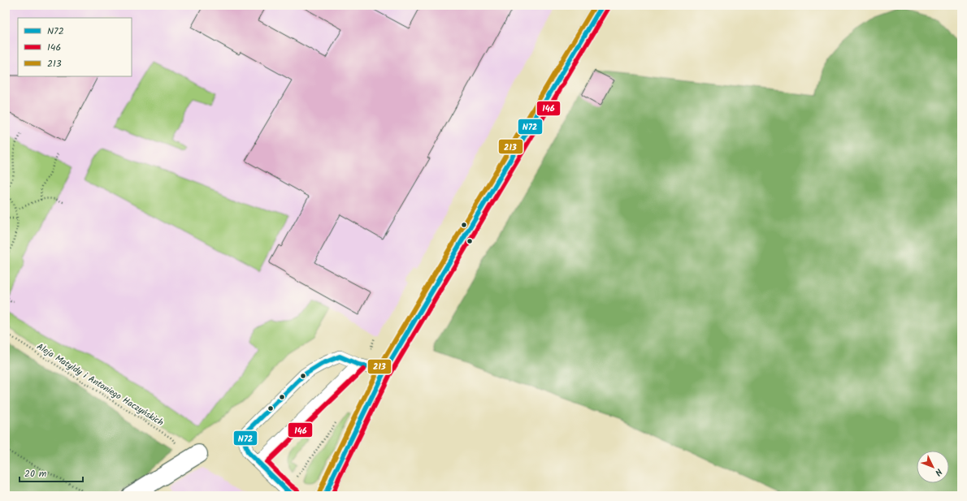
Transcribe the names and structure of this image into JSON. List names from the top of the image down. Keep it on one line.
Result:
{"streets":{"path":["Aleja Matyldy i Antoniego Haczyńskich"]},"lines":["transit line N72","transit line 213","transit line 146"],"legend":["N72","146","213"],"scale_bar":"20 m","north":"bottom right"}
